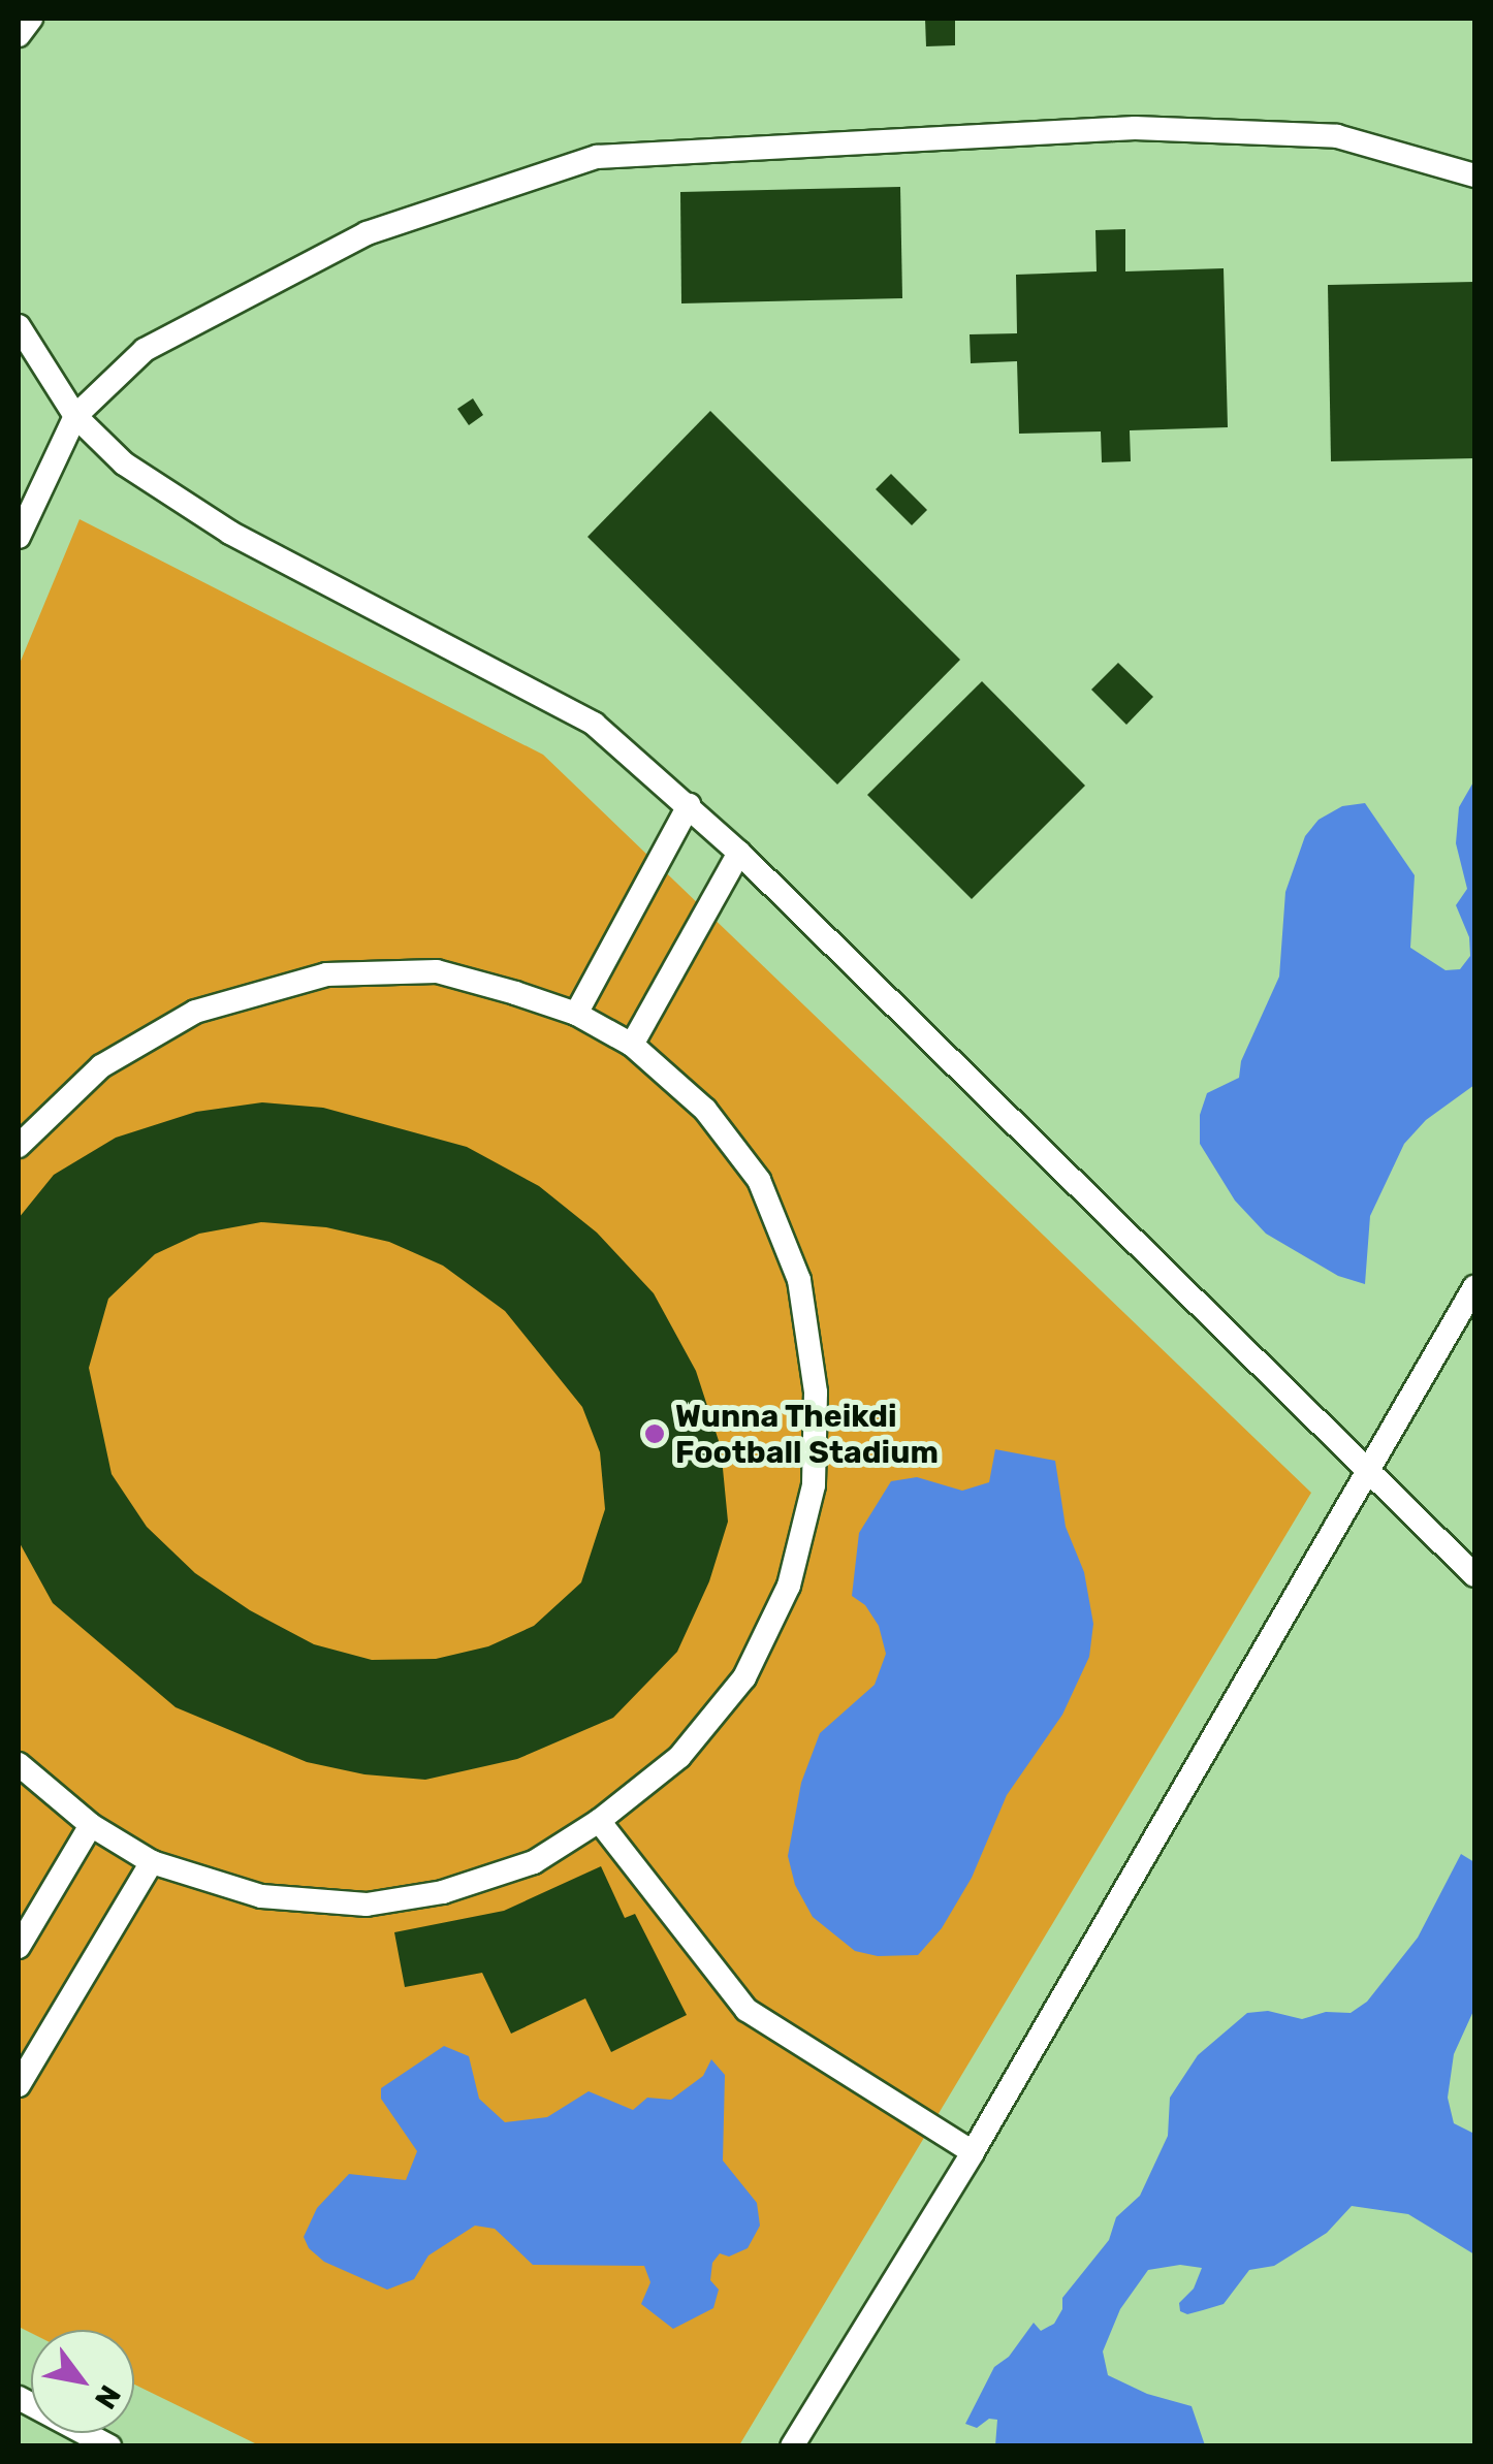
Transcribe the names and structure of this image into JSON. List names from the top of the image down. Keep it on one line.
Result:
{"places":["Wunna Theikdi Football Stadium"],"north":"bottom right"}
